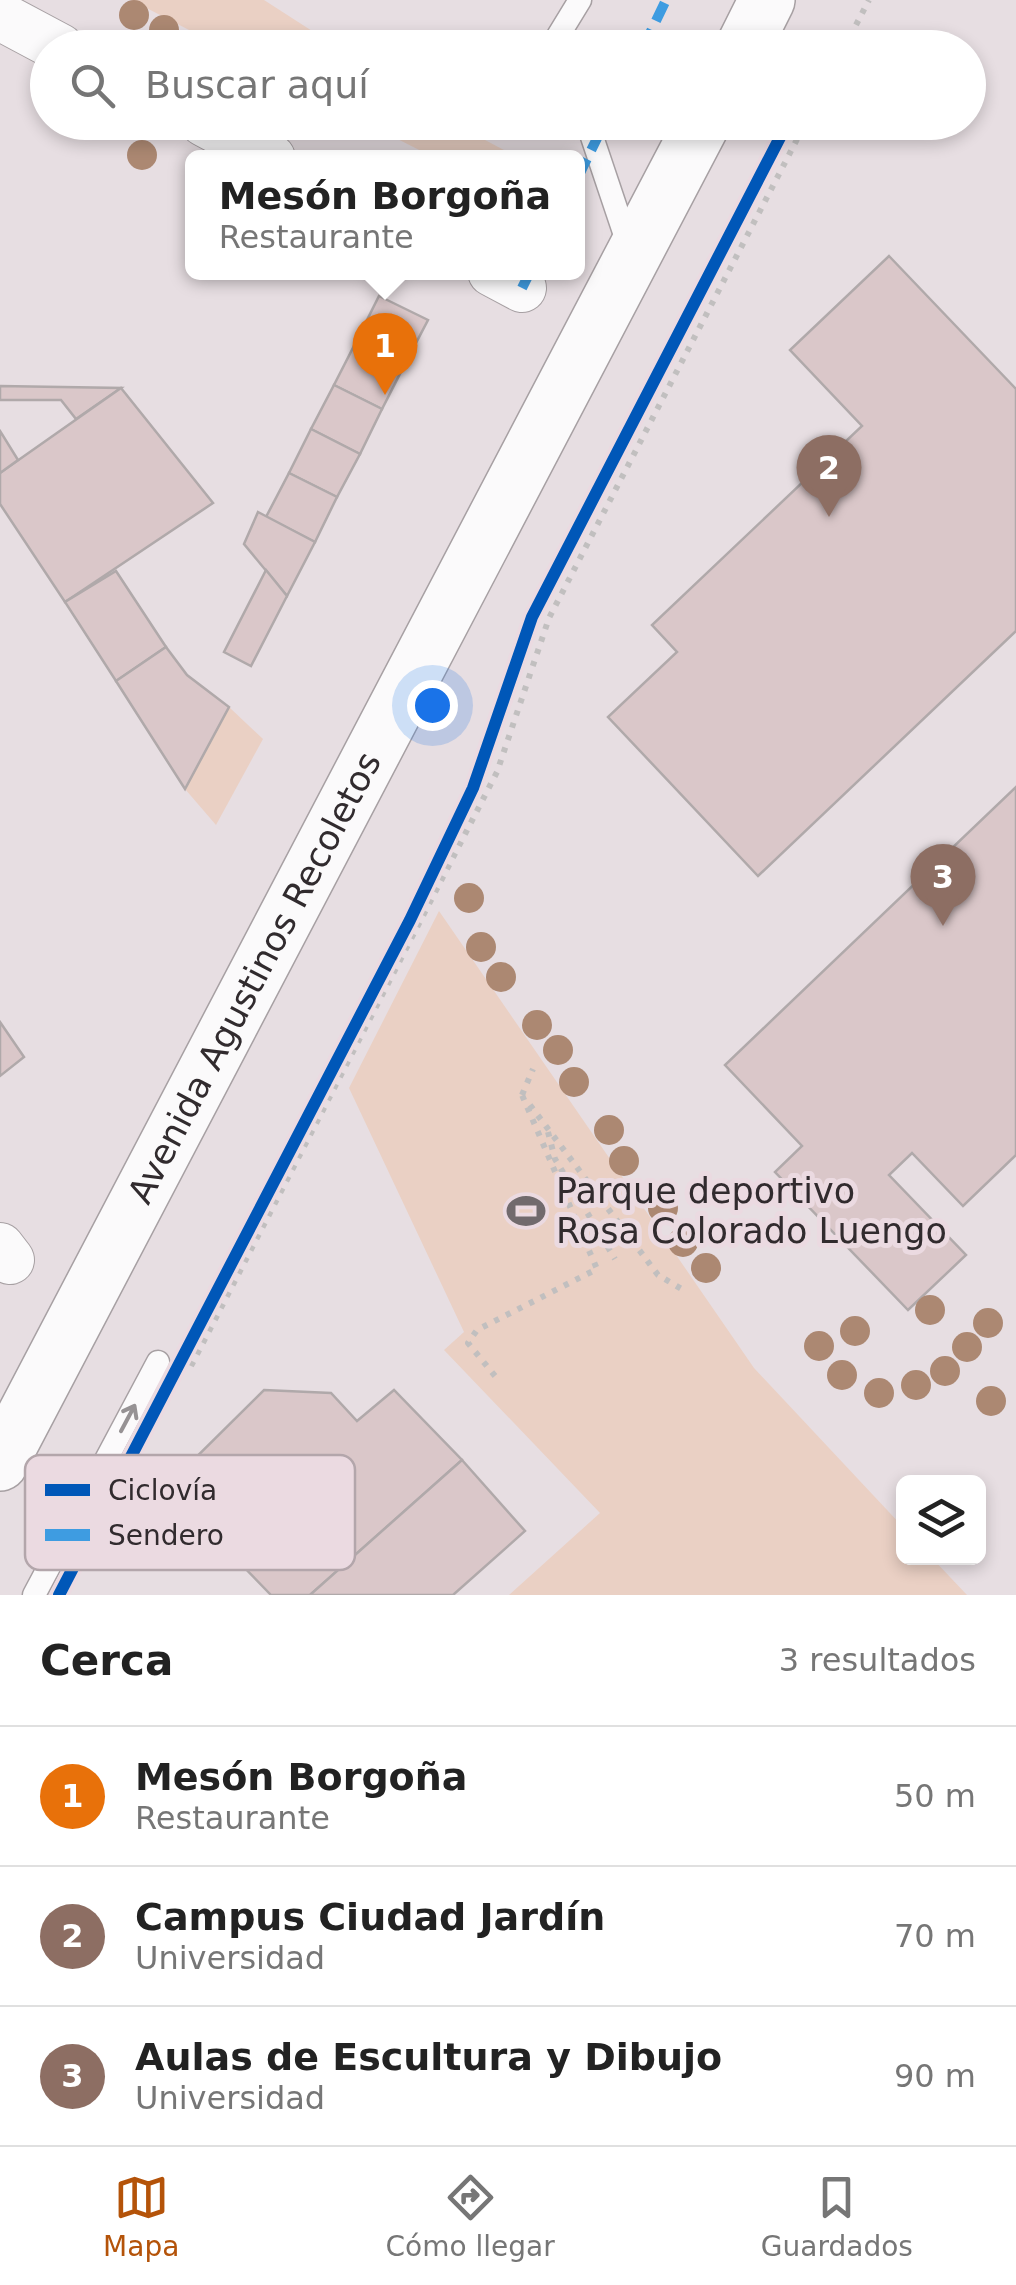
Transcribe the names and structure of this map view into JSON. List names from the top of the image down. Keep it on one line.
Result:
{"streets":{"highway":["Avenida Agustinos Recoletos"]},"places":{"sports":["Parque deportivo Rosa Colorado Luengo"]},"legend":["Ciclovía","Sendero"],"page":{"search":"Buscar aquí","popup":["Mesón Borgoña","Restaurante"],"pins":["1","2","3"],"heading":["Cerca","3 resultados"],"list":[{"mark":"1","name":"Mesón Borgoña","note":"Restaurante","value":"50 m"},{"mark":"2","name":"Campus Ciudad Jardín","note":"Universidad","value":"70 m"},{"mark":"3","name":"Aulas de Escultura y Dibujo","note":"Universidad","value":"90 m"}],"nav":["Mapa","Cómo llegar","Guardados"]}}
